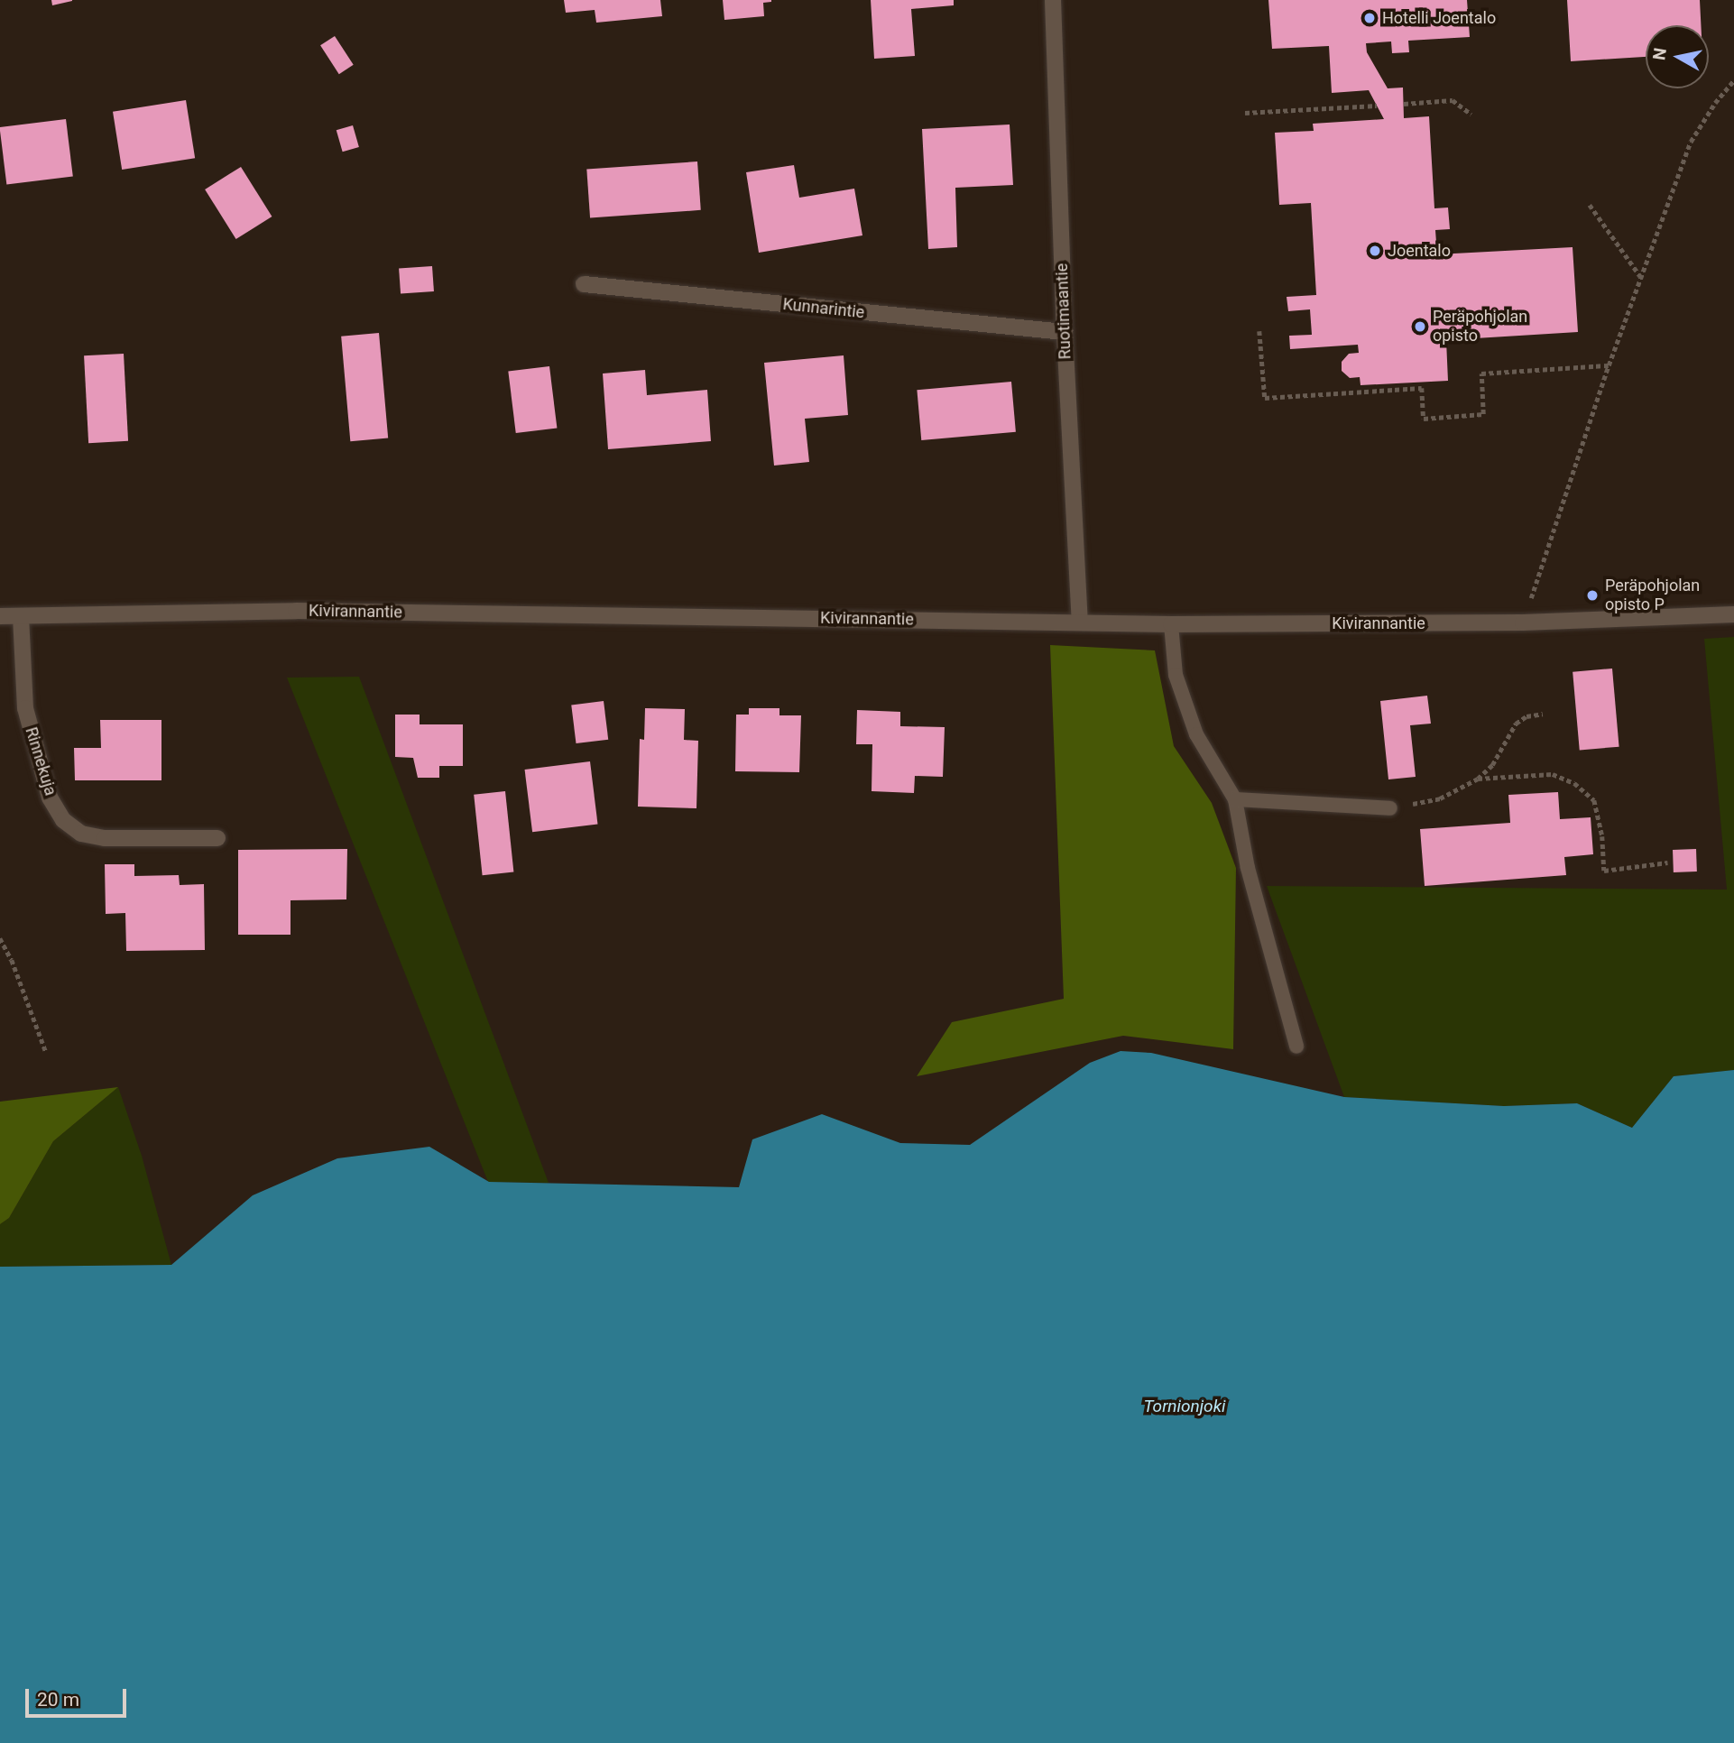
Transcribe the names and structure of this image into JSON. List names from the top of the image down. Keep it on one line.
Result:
{"streets":{"street":["Kunnarintie","Ruotimaantie","Kivirannantie","Rinnekuja"]},"crossings":[["Kunnarintie","Ruotimaantie"],["Ruotimaantie","Kivirannantie"],["Kivirannantie","Rinnekuja"]],"water":["Tornionjoki"],"places":["Hotelli Joentalo","Joentalo","Peräpohjolan opisto","Peräpohjolan opisto P"],"scale_bar":"20 m","north":"left"}
